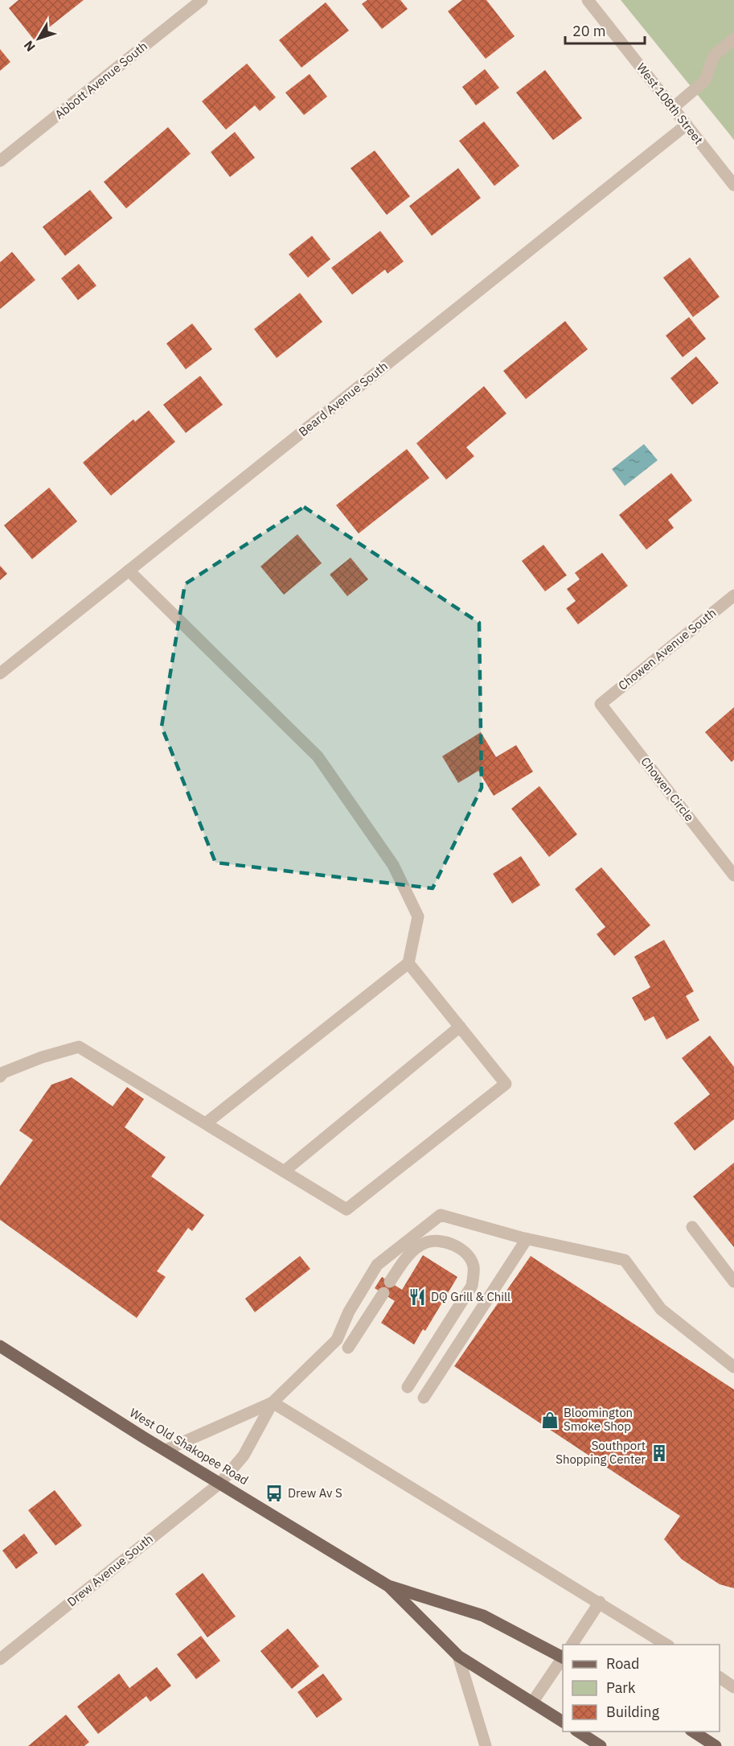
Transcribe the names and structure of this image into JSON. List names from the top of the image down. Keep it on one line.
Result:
{"streets":{"main road":["West Old Shakopee Road"],"street":["Abbott Avenue South","West 108th Street","Beard Avenue South","Chowen Avenue South","Chowen Circle","Drew Avenue South"]},"crossings":[["West 108th Street","Beard Avenue South"],["Chowen Avenue South","Chowen Circle"],["West Old Shakopee Road","Drew Avenue South"]],"places":{"restaurant":["DQ Grill & Chill"],"shop":["Bloomington Smoke Shop"],"building":["Southport Shopping Center"],"bus stop":["Drew Av S"]},"legend":["Road","Park","Building"],"scale_bar":"20 m","north":"bottom left"}
